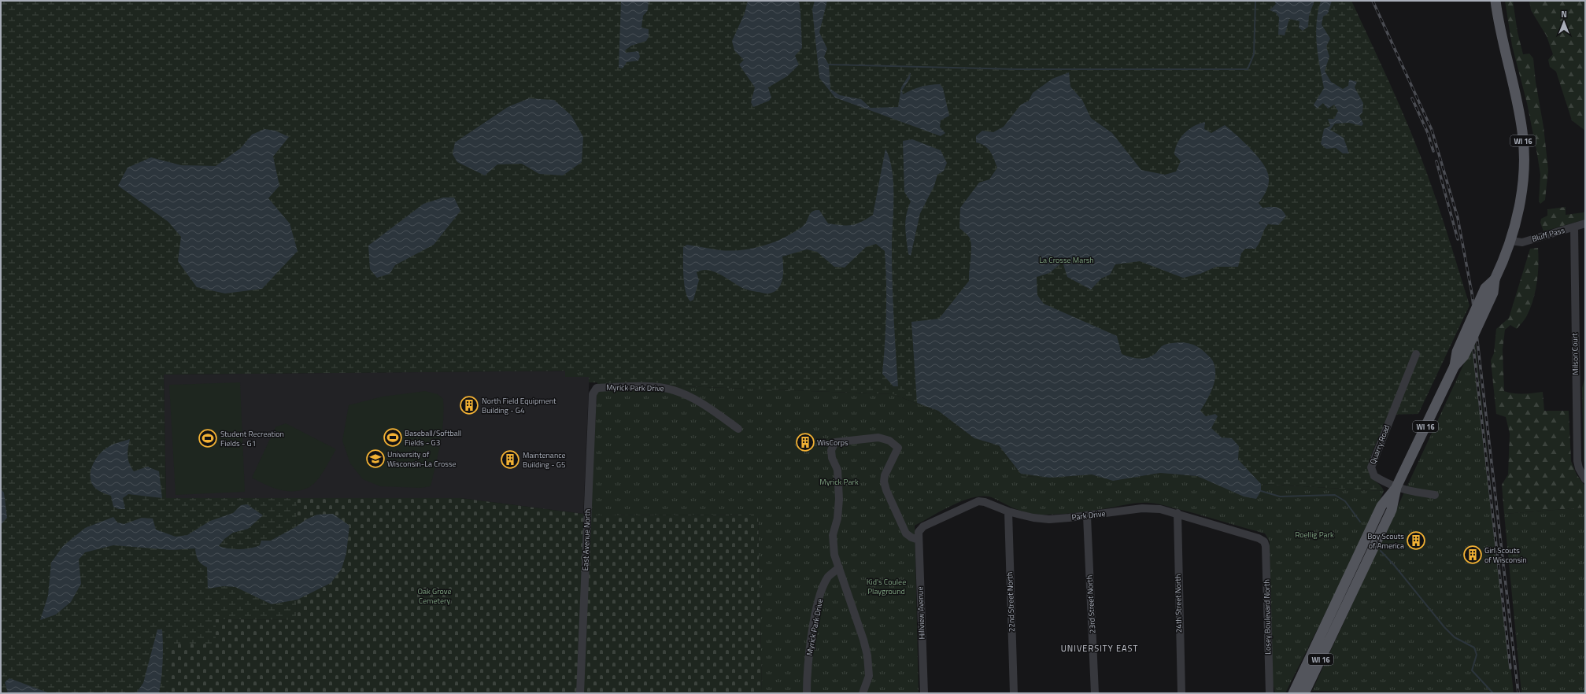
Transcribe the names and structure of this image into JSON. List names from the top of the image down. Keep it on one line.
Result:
{"streets":{"main road":["WI 16"],"street":["Bluff Pass","Milson Court","Myrick Park Drive","Quarry Road","Park Drive","East Avenue North","22nd Street North","24th Street North","23rd Street North","Hillview Avenue","Losey Boulevard North"]},"crossings":[["WI 16","Bluff Pass"],["WI 16","Quarry Road"],["Bluff Pass","Milson Court"],["Myrick Park Drive","East Avenue North"],["Park Drive","22nd Street North"],["Park Drive","24th Street North"],["Park Drive","23rd Street North"],["Park Drive","Hillview Avenue"],["Park Drive","Losey Boulevard North"]],"districts":["UNIVERSITY EAST"],"parks":["La Crosse Marsh","Myrick Park","Roellig Park","Kid's Coulee Playground","Oak Grove Cemetery"],"places":{"building":["North Field Equipment Building - G4","WisCorps","Maintenance Building - G5","Boy Scouts of America","Girl Scouts of Wisconsin"],"sports":["Baseball/Softball Fields - G3","Student Recreation Fields - G1"],"school or university":["University of Wisconsin-La Crosse"]},"north":"top"}
